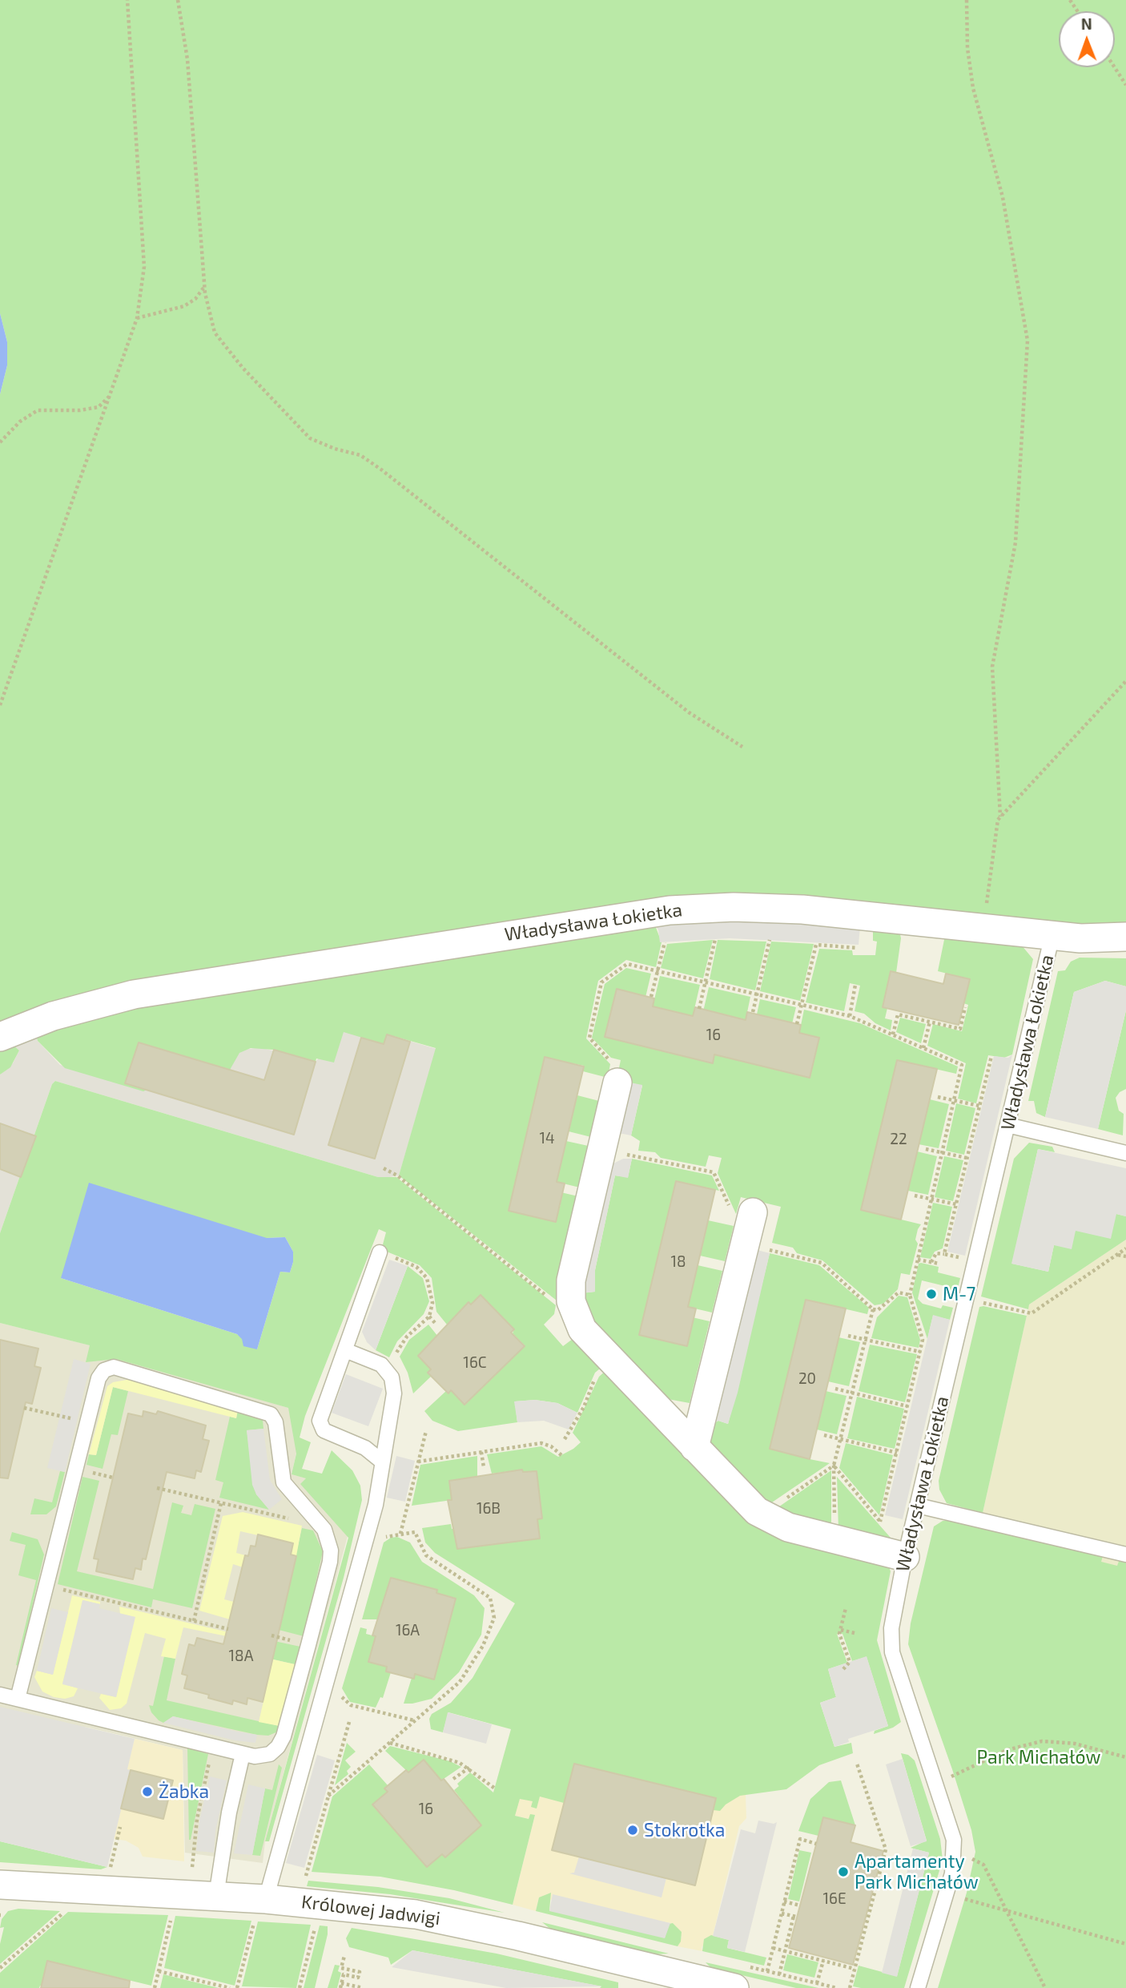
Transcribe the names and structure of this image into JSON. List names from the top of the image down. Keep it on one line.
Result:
{"streets":{"street":["Władysława Łokietka","Królowej Jadwigi"]},"parks":["Park Michałów"],"places":["M-7","Żabka","Stokrotka","Apartamenty Park Michałów"],"house_numbers":["16","14","22","18","16C","20","16B","16A","18A","16","16E"],"north":"top"}
